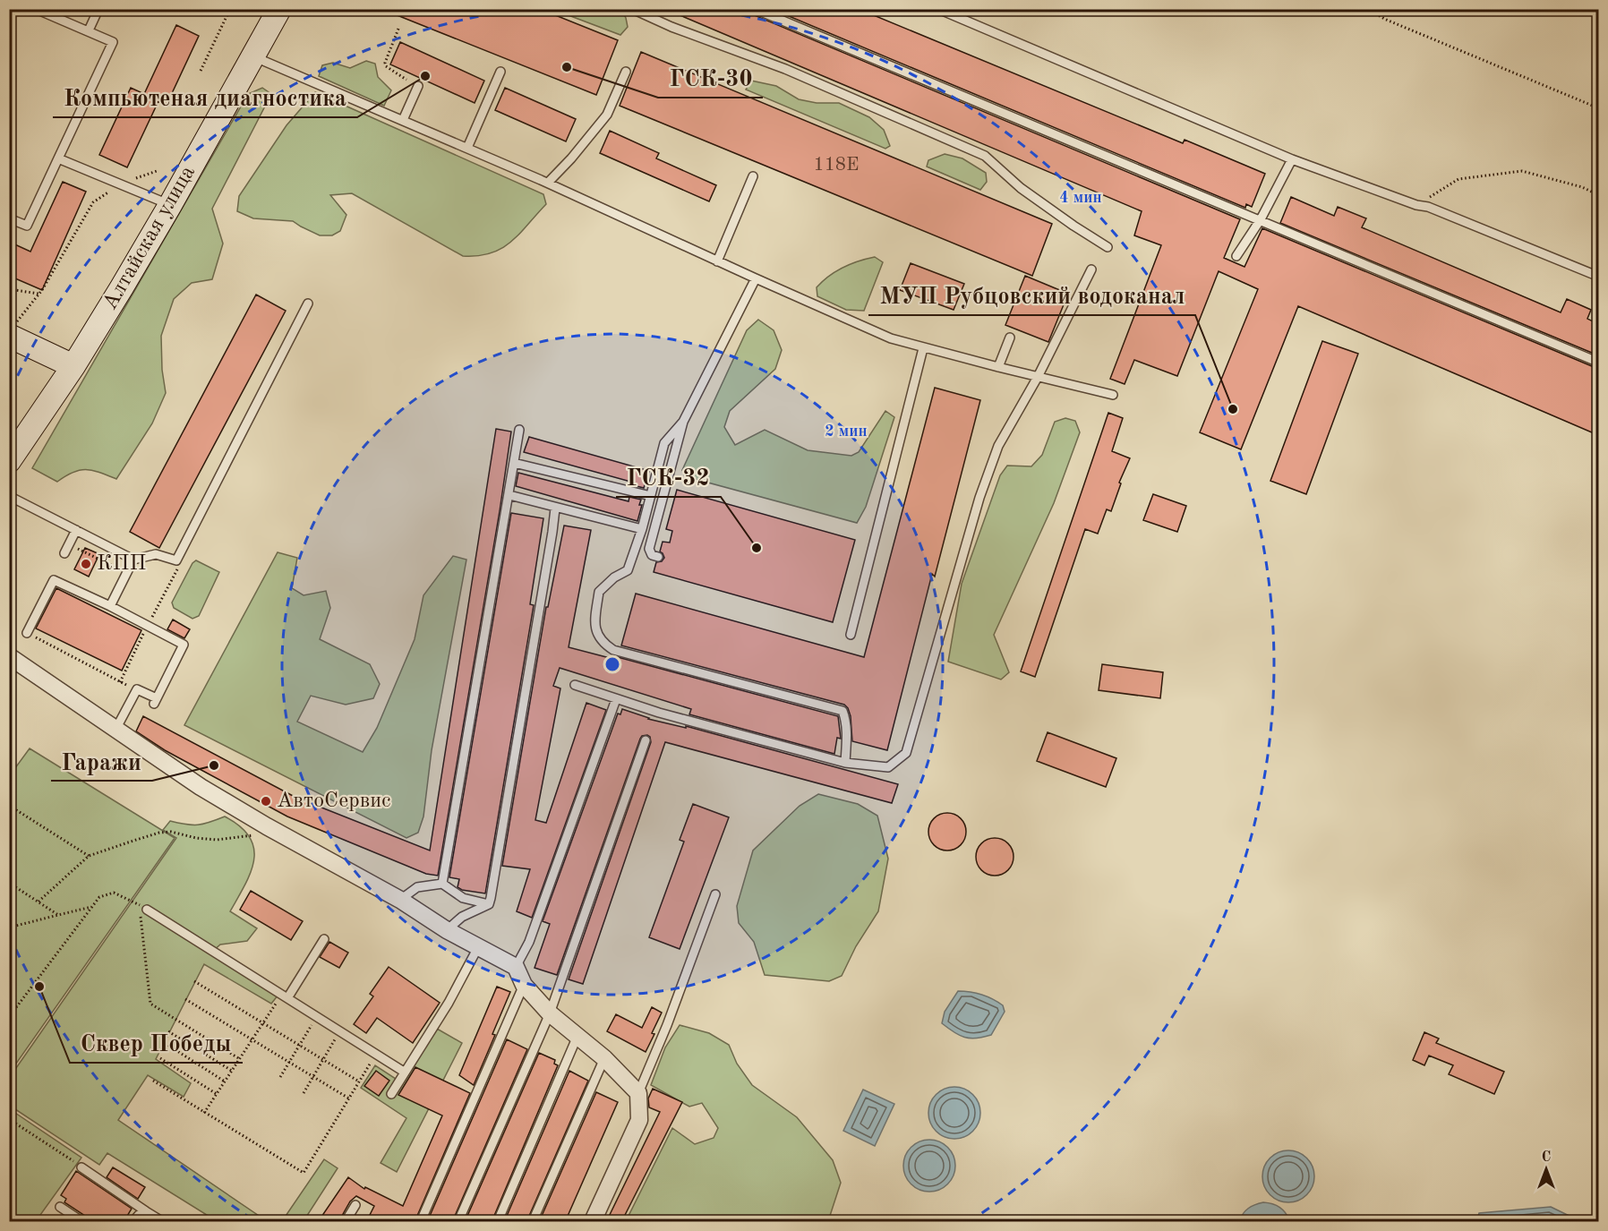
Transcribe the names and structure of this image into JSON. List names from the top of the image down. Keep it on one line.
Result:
{"streets":{"main road":["Алтайская улица"]},"places":["ГСК-30","Компьютеная диагностика","МУП Рубцовский водоканал","ГСК-32","КПП","Гаражи","АвтоСервис","Сквер Победы"],"house_numbers":["118Е"],"north":"top","rings":["4 мин","2 мин"]}
